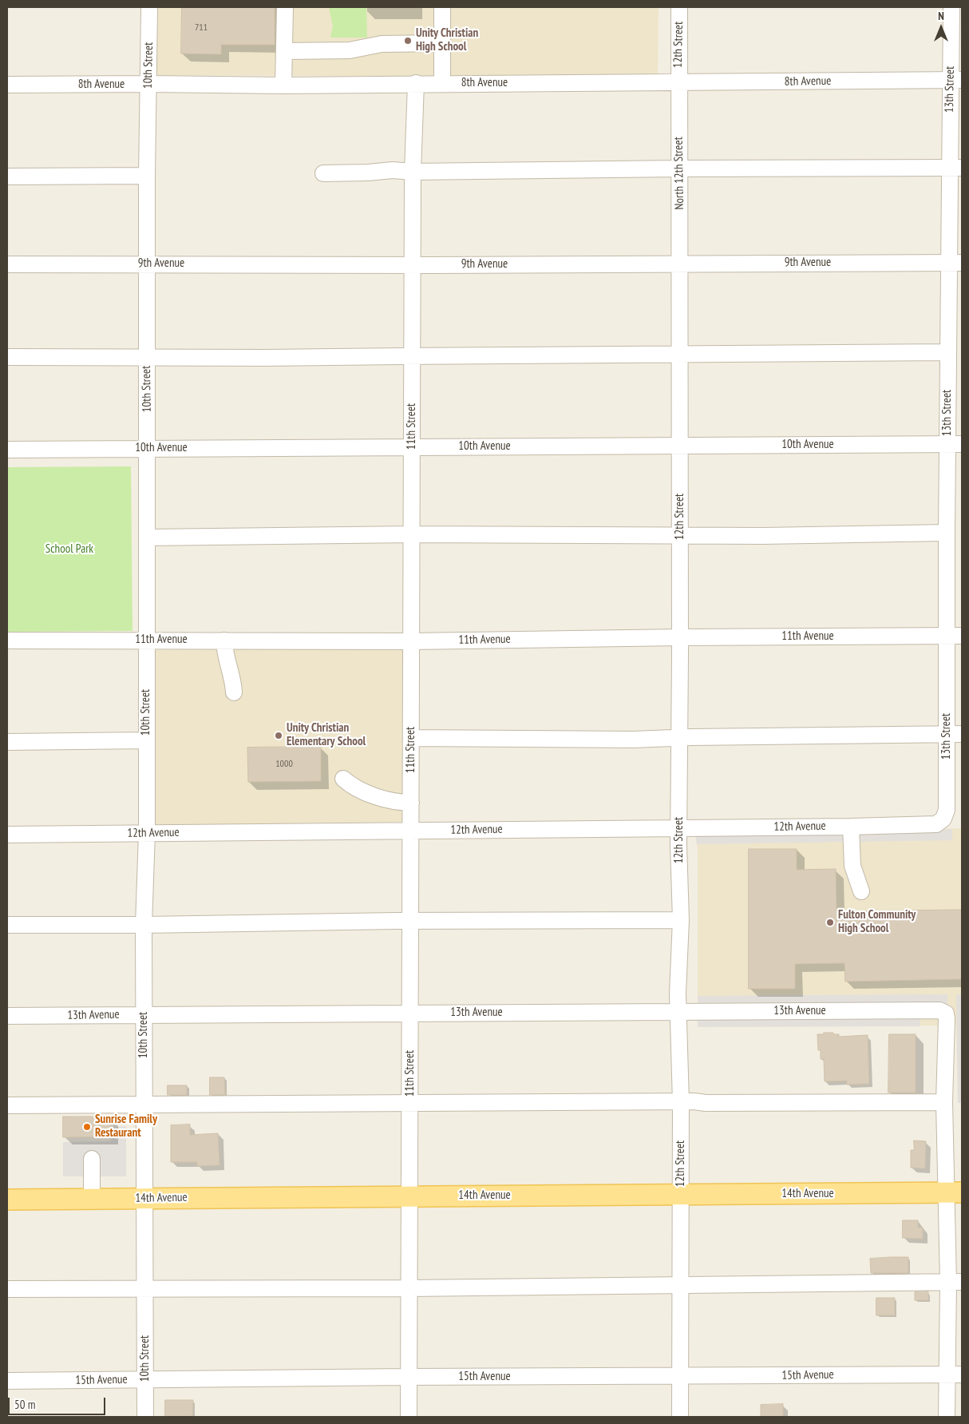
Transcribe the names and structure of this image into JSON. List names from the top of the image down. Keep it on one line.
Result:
{"streets":{"main road":["14th Avenue"],"street":["12th Street","10th Street","8th Avenue","13th Street","North 12th Street","9th Avenue","11th Street","10th Avenue","11th Avenue","12th Avenue","13th Avenue","15th Avenue"]},"crossings":[["12th Street","8th Avenue"],["12th Street","North 12th Street"],["12th Street","9th Avenue"],["12th Street","10th Avenue"],["12th Street","11th Avenue"],["12th Street","12th Avenue"],["12th Street","13th Avenue"],["12th Street","14th Avenue"],["12th Street","15th Avenue"],["10th Street","8th Avenue"],["10th Street","9th Avenue"],["10th Street","10th Avenue"],["10th Street","11th Avenue"],["10th Street","12th Avenue"],["10th Street","13th Avenue"],["10th Street","14th Avenue"],["10th Street","15th Avenue"],["8th Avenue","13th Street"],["8th Avenue","North 12th Street"],["8th Avenue","11th Street"],["13th Street","9th Avenue"],["13th Street","10th Avenue"],["13th Street","11th Avenue"],["13th Street","12th Avenue"],["North 12th Street","9th Avenue"],["9th Avenue","11th Street"],["11th Street","10th Avenue"],["11th Street","11th Avenue"],["11th Street","12th Avenue"],["11th Street","13th Avenue"],["11th Street","14th Avenue"],["11th Street","15th Avenue"]],"parks":["School Park"],"places":["Unity Christian High School","Unity Christian Elementary School","Fulton Community High School","Sunrise Family Restaurant"],"house_numbers":["711","1000"],"scale_bar":"50 m","north":"top"}
